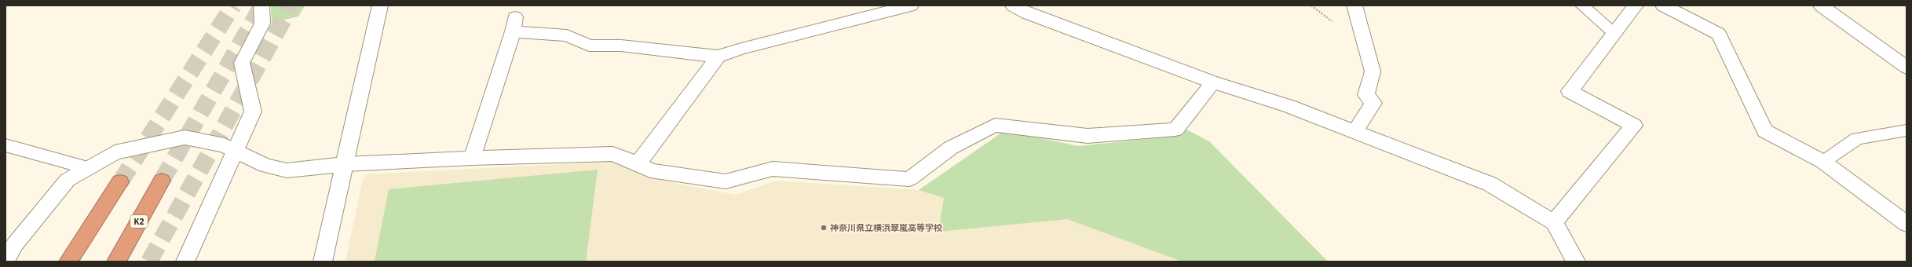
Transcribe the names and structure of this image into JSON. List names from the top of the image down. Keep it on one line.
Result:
{"streets":{"highway":["K2"]},"places":["神奈川県立横浜翠嵐高等学校"]}
